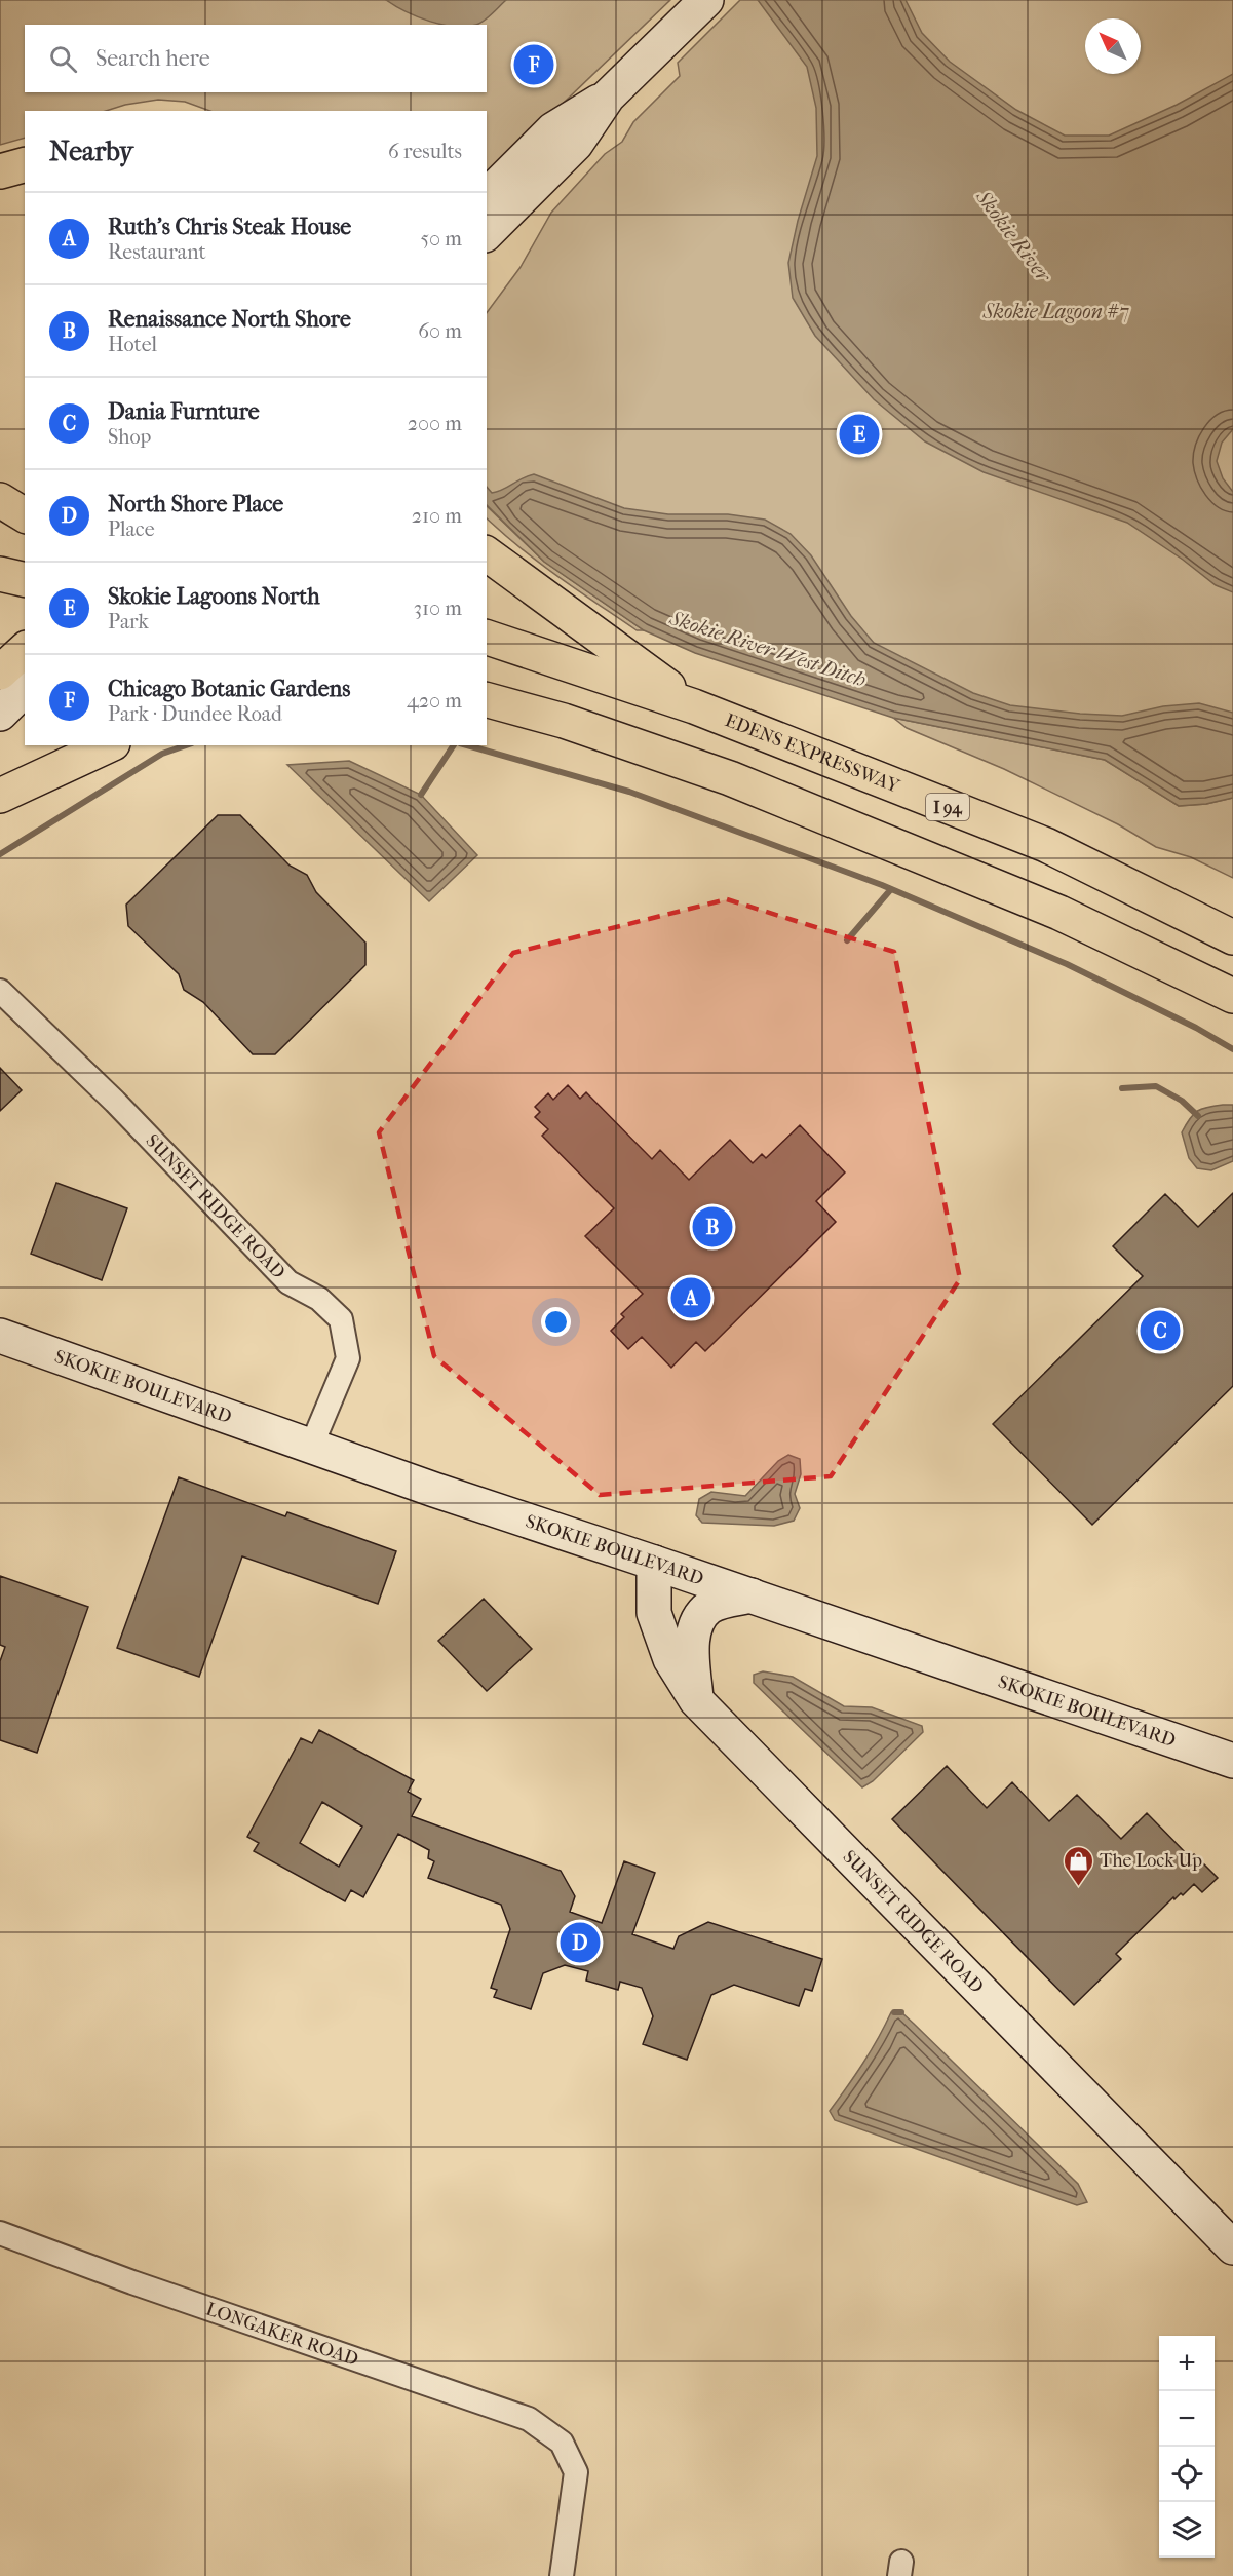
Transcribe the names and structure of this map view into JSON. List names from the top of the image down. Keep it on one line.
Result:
{"streets":{"highway":["EDENS EXPRESSWAY","I 94"],"main road":["SUNSET RIDGE ROAD","SKOKIE BOULEVARD"],"street":["LONGAKER ROAD"]},"crossings":[["SUNSET RIDGE ROAD","SKOKIE BOULEVARD"]],"water":["Skokie River","Skokie Lagoon #7","Skokie River West Ditch"],"places":{"shop":["The Lock Up"]},"north":"top left","page":{"search":"Search here","pins":["F","E","B","A","C","D"],"heading":["Nearby","6 results"],"list":[{"mark":"A","name":"Ruth's Chris Steak House","note":"Restaurant","value":"50 m"},{"mark":"B","name":"Renaissance North Shore","note":"Hotel","value":"60 m"},{"mark":"C","name":"Dania Furnture","note":"Shop","value":"200 m"},{"mark":"D","name":"North Shore Place","note":"Place","value":"210 m"},{"mark":"E","name":"Skokie Lagoons North","note":"Park","value":"310 m"},{"mark":"F","name":"Chicago Botanic Gardens","note":"Park · Dundee Road","value":"420 m"}],"map_buttons":["+","−"]}}
